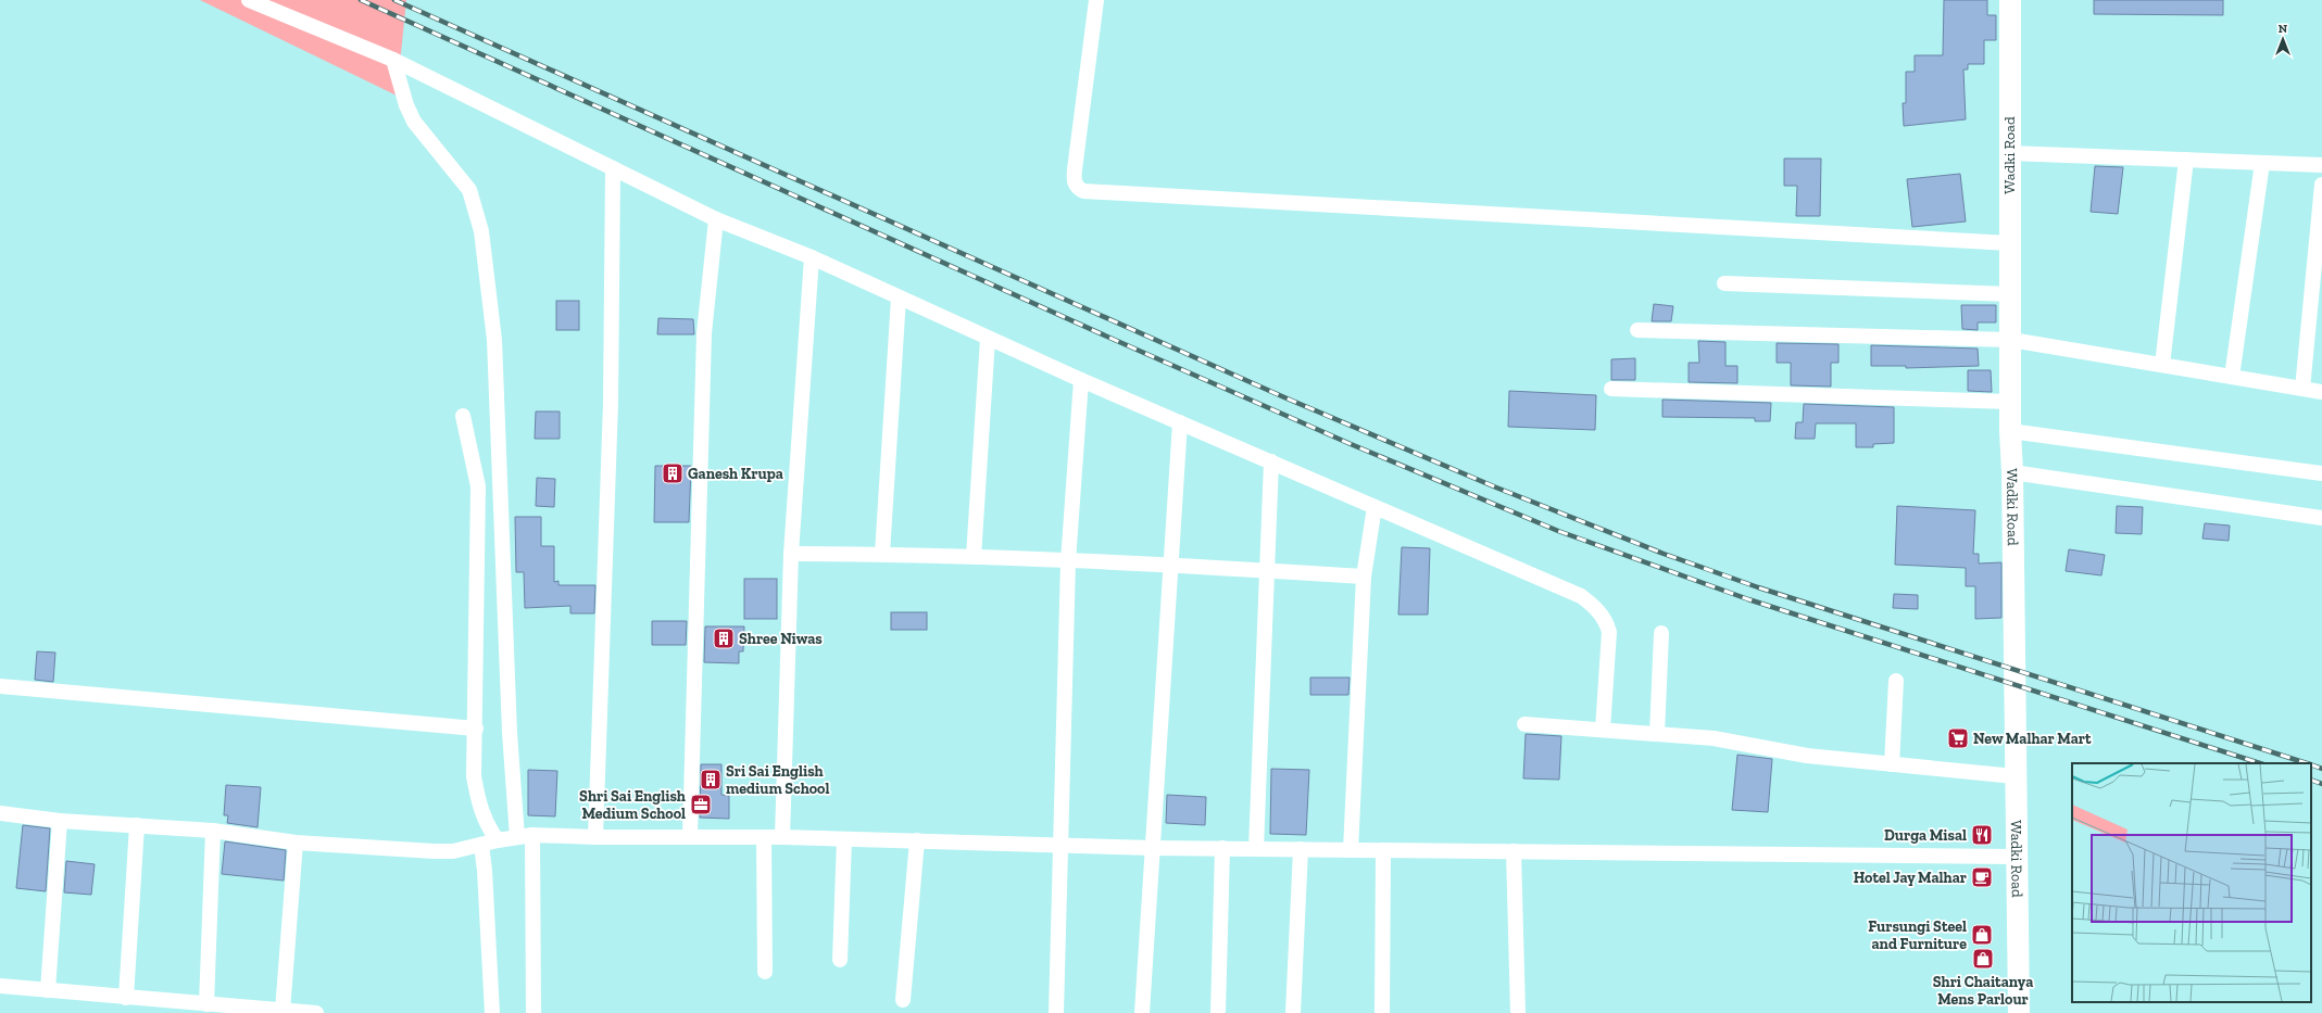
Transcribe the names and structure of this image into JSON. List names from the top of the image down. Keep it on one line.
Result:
{"streets":{"street":["Wadki Road"]},"places":{"building":["Ganesh Krupa","Shree Niwas","Sri Sai English medium School"],"supermarket":["New Malhar Mart"],"office":["Shri Sai English Medium School"],"restaurant":["Durga Misal"],"cafe":["Hotel Jay Malhar"],"shop":["Fursungi Steel and Furniture","Shri Chaitanya Mens Parlour"]},"north":"top"}
